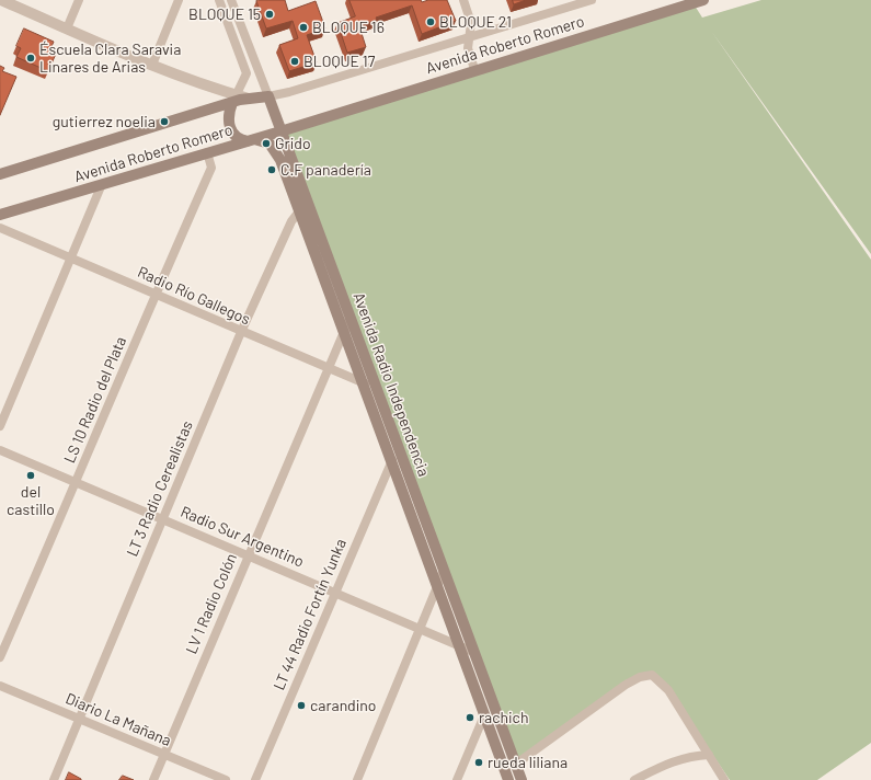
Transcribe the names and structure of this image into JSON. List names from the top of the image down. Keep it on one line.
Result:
{"streets":{"main road":["Avenida Roberto Romero","Avenida Radio Independencia"],"street":["Radio Río Gallegos","LS 10 Radio del Plata","LT 3 Radio Cerealistas","Radio Sur Argentino","LV 1 Radio Colón","LT 44 Radio Fortín Yunka","Diario La Mañana"]},"crossings":[["Avenida Roberto Romero","Avenida Radio Independencia"],["Avenida Roberto Romero","LS 10 Radio del Plata"],["Radio Río Gallegos","Avenida Radio Independencia"],["Radio Río Gallegos","LS 10 Radio del Plata"],["Radio Río Gallegos","LT 3 Radio Cerealistas"],["Radio Río Gallegos","LV 1 Radio Colón"],["Avenida Radio Independencia","LT 3 Radio Cerealistas"],["Avenida Radio Independencia","Radio Sur Argentino"],["Avenida Radio Independencia","LV 1 Radio Colón"],["Avenida Radio Independencia","LT 44 Radio Fortín Yunka"],["LS 10 Radio del Plata","Radio Sur Argentino"],["LT 3 Radio Cerealistas","Radio Sur Argentino"],["LT 3 Radio Cerealistas","Diario La Mañana"],["Radio Sur Argentino","LV 1 Radio Colón"],["Radio Sur Argentino","LT 44 Radio Fortín Yunka"],["LV 1 Radio Colón","Diario La Mañana"]],"places":["BLOQUE 15","BLOQUE 21","BLOQUE 16","Éscuela Clara Saravia Linares de Arias","BLOQUE 17","gutierrez noelia","Grido","C.F panadería","del castillo","carandino","rachich","rueda liliana"]}
